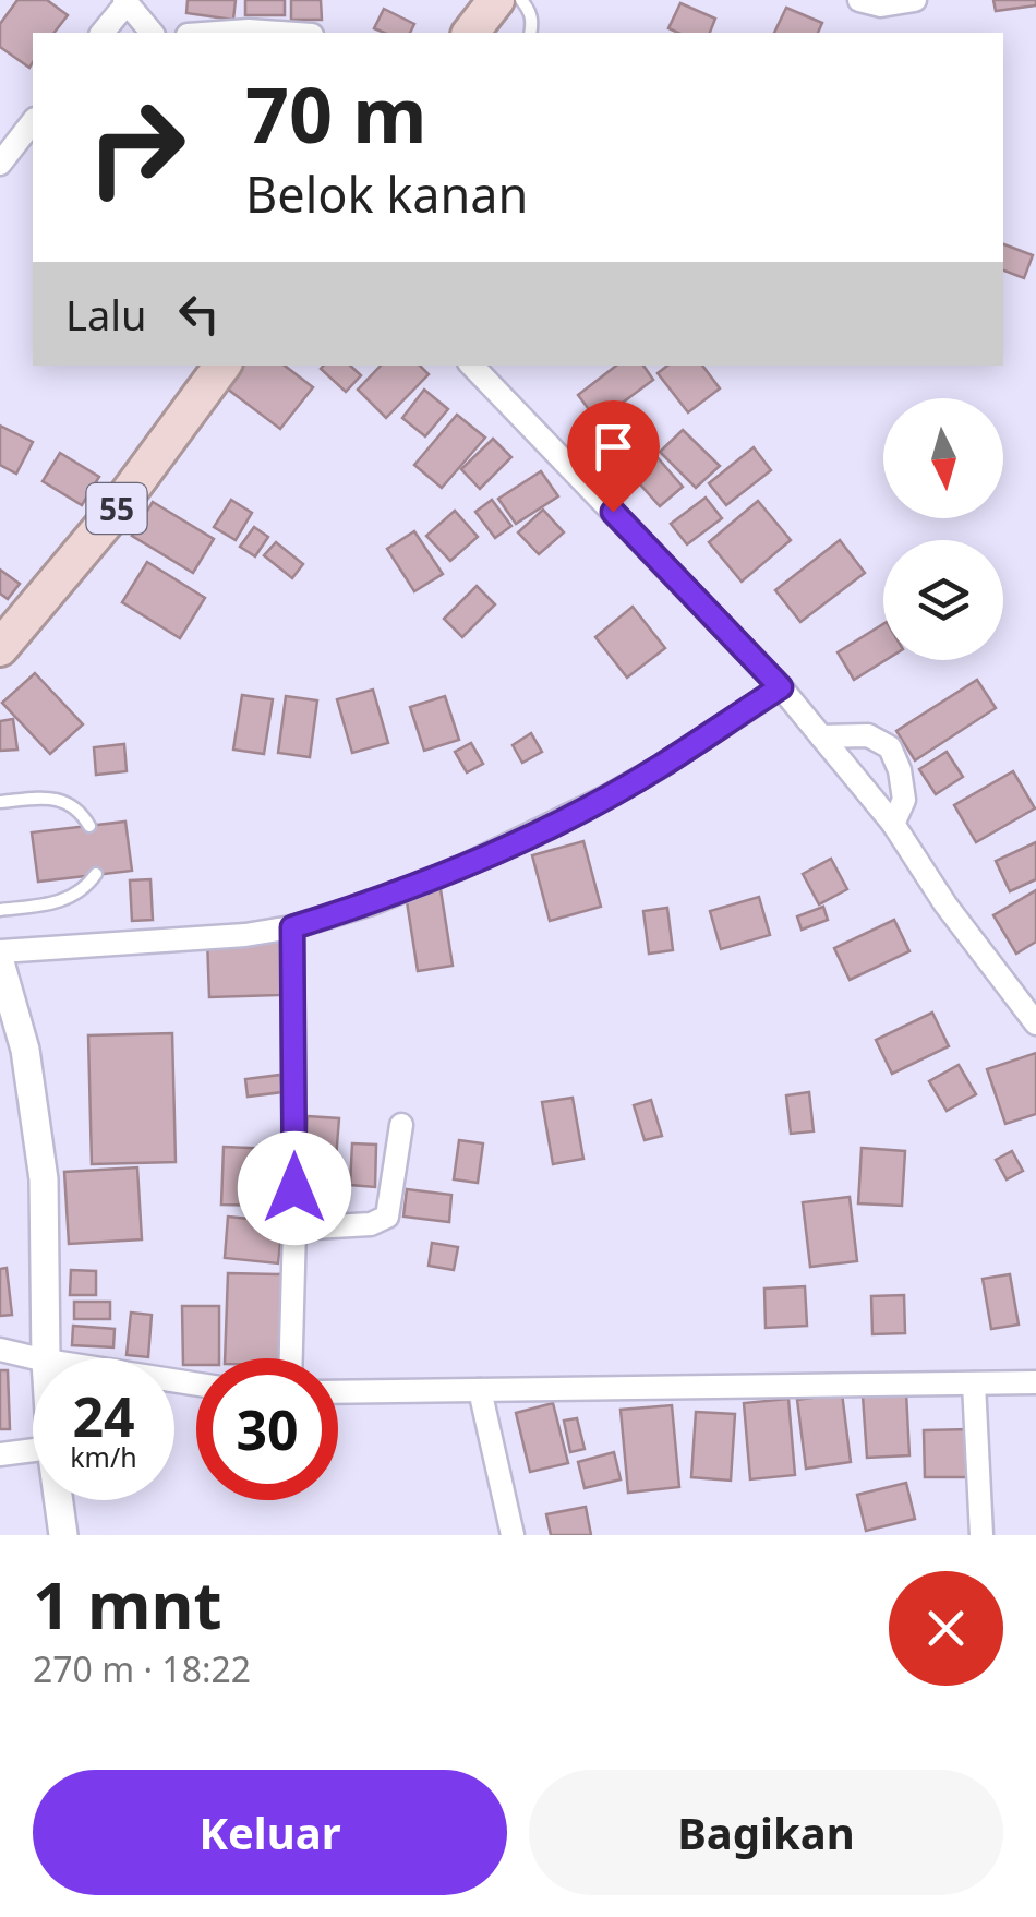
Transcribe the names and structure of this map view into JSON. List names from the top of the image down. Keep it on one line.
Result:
{"streets":{"highway":["55"]},"north":"bottom","page":{"turn":["70 m","Belok kanan"],"then":"Lalu","speed":"24 km/h","limit":"30","heading":["1 mnt","270 m · 18:22"],"buttons":["Keluar","Bagikan"]}}
